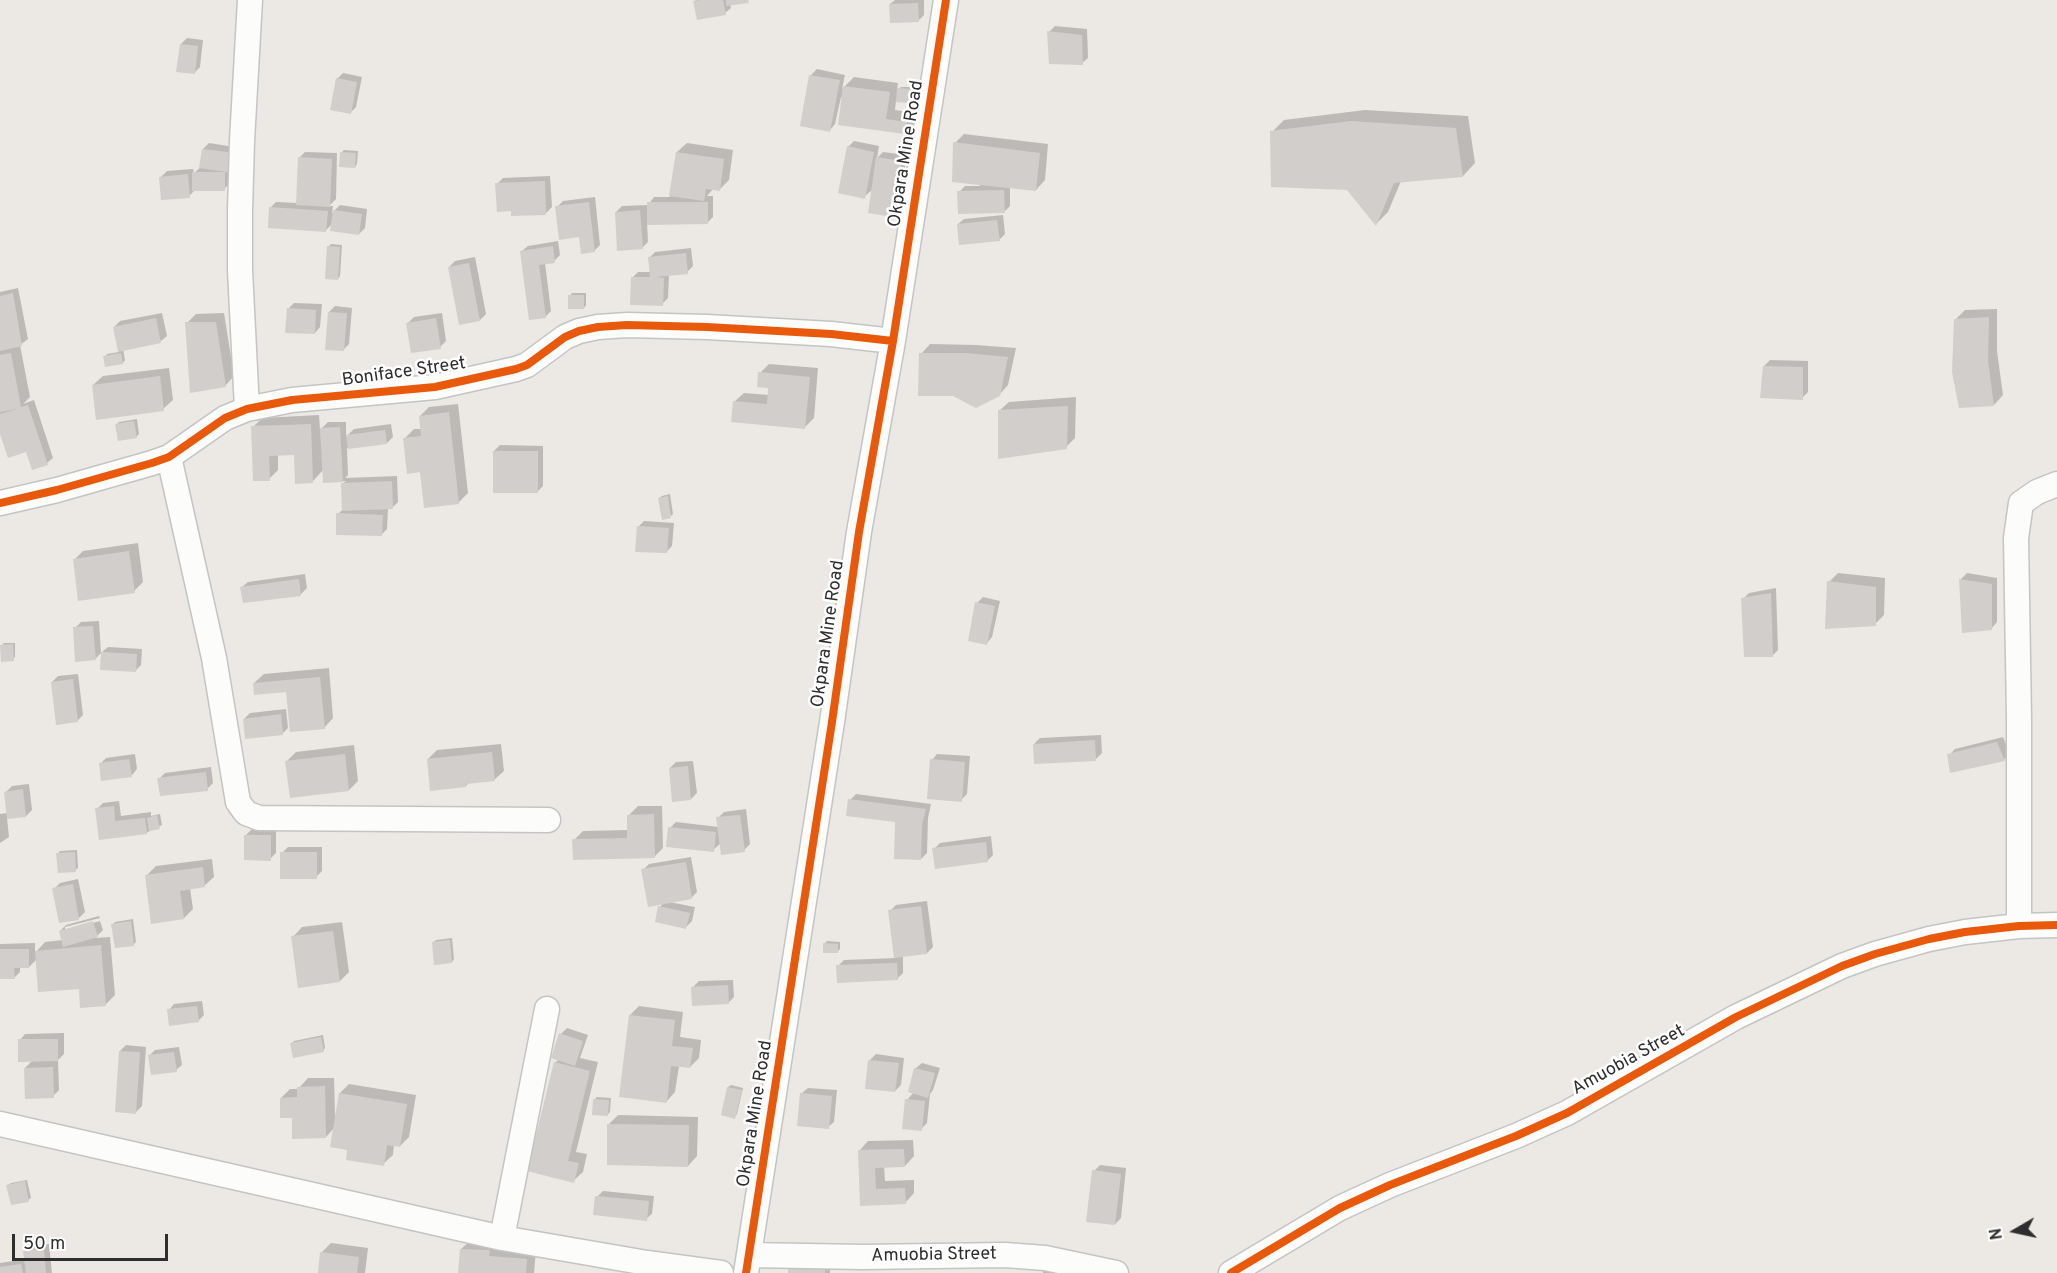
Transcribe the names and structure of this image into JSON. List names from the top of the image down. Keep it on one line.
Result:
{"streets":{"street":["Okpara Mine Road","Boniface Street","Amuobia Street"]},"crossings":[["Okpara Mine Road","Boniface Street"],["Okpara Mine Road","Amuobia Street"]],"scale_bar":"50 m","north":"left"}
